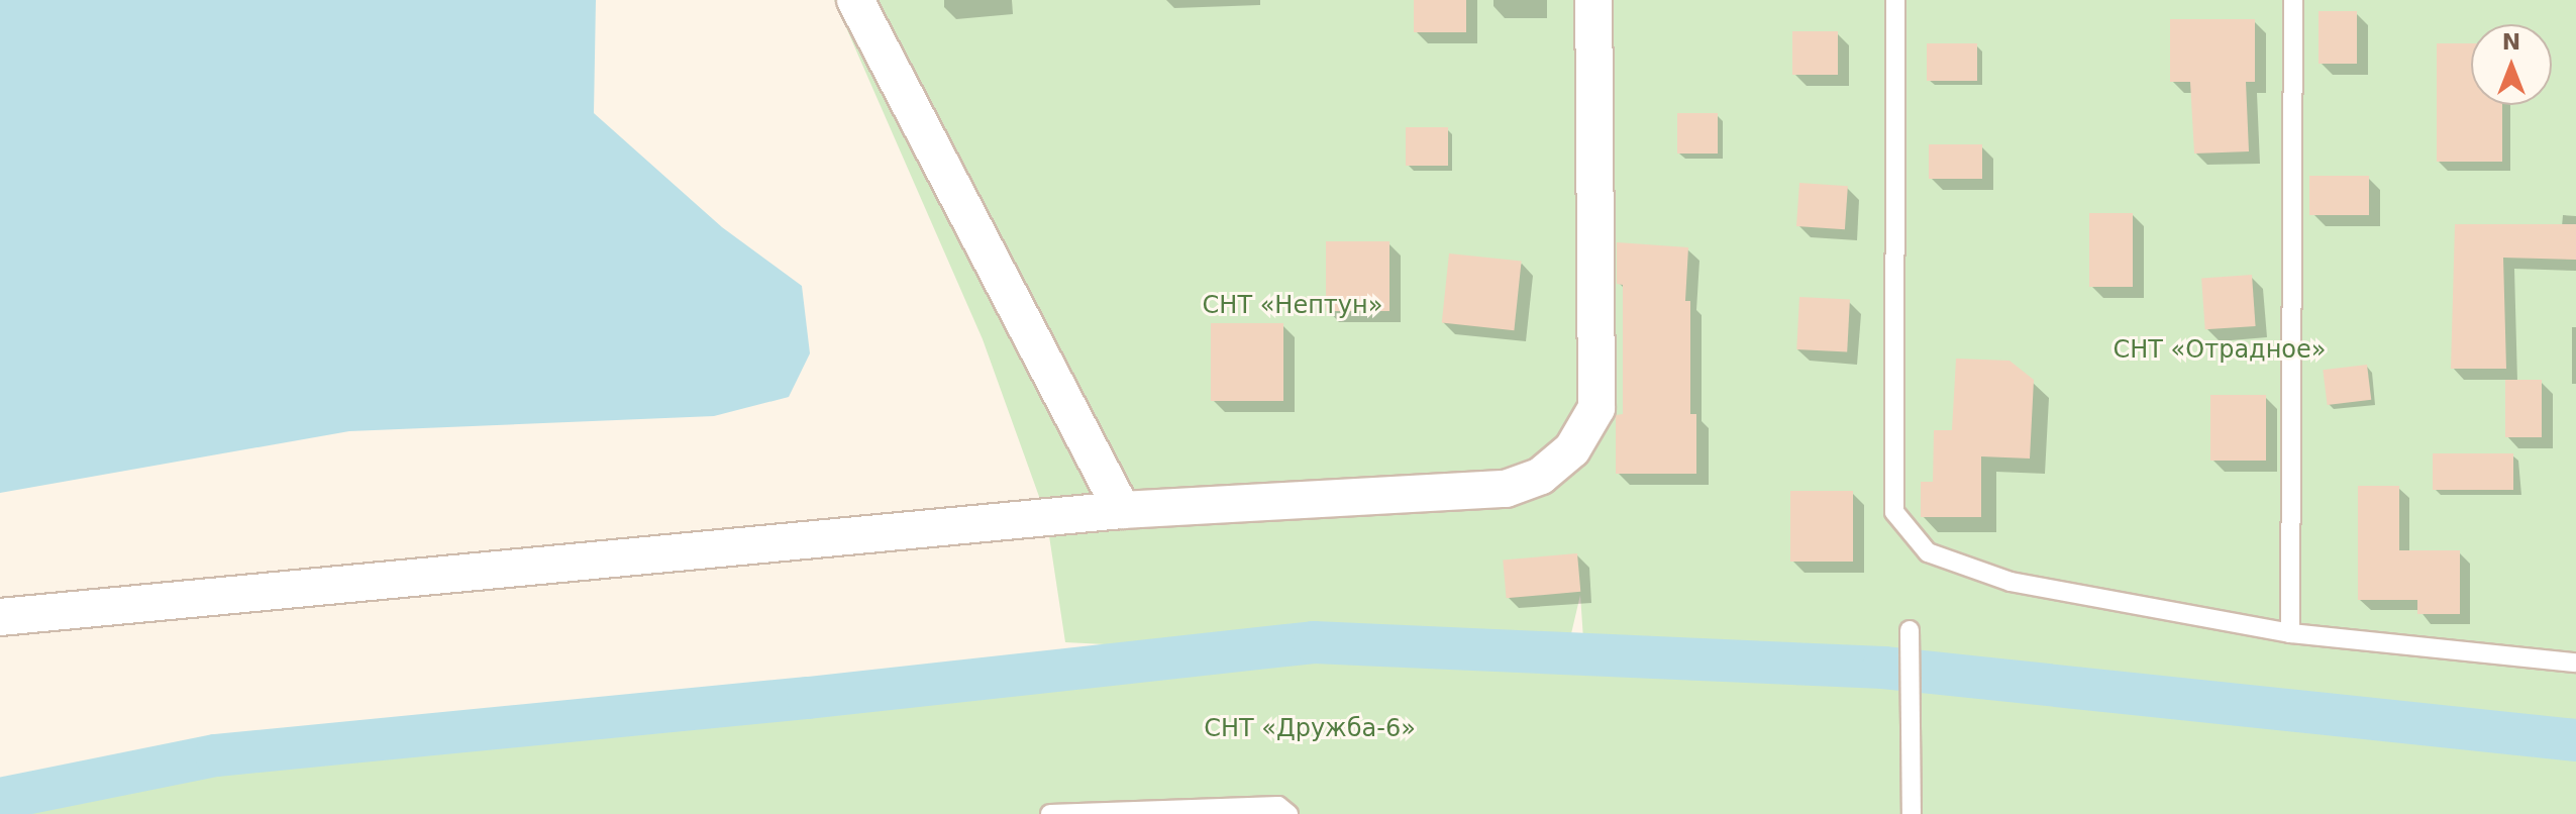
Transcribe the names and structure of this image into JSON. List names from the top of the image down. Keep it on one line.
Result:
{"parks":["СНТ «Нептун»","СНТ «Отрадное»","СНТ «Дружба-6»"],"north":"top"}
